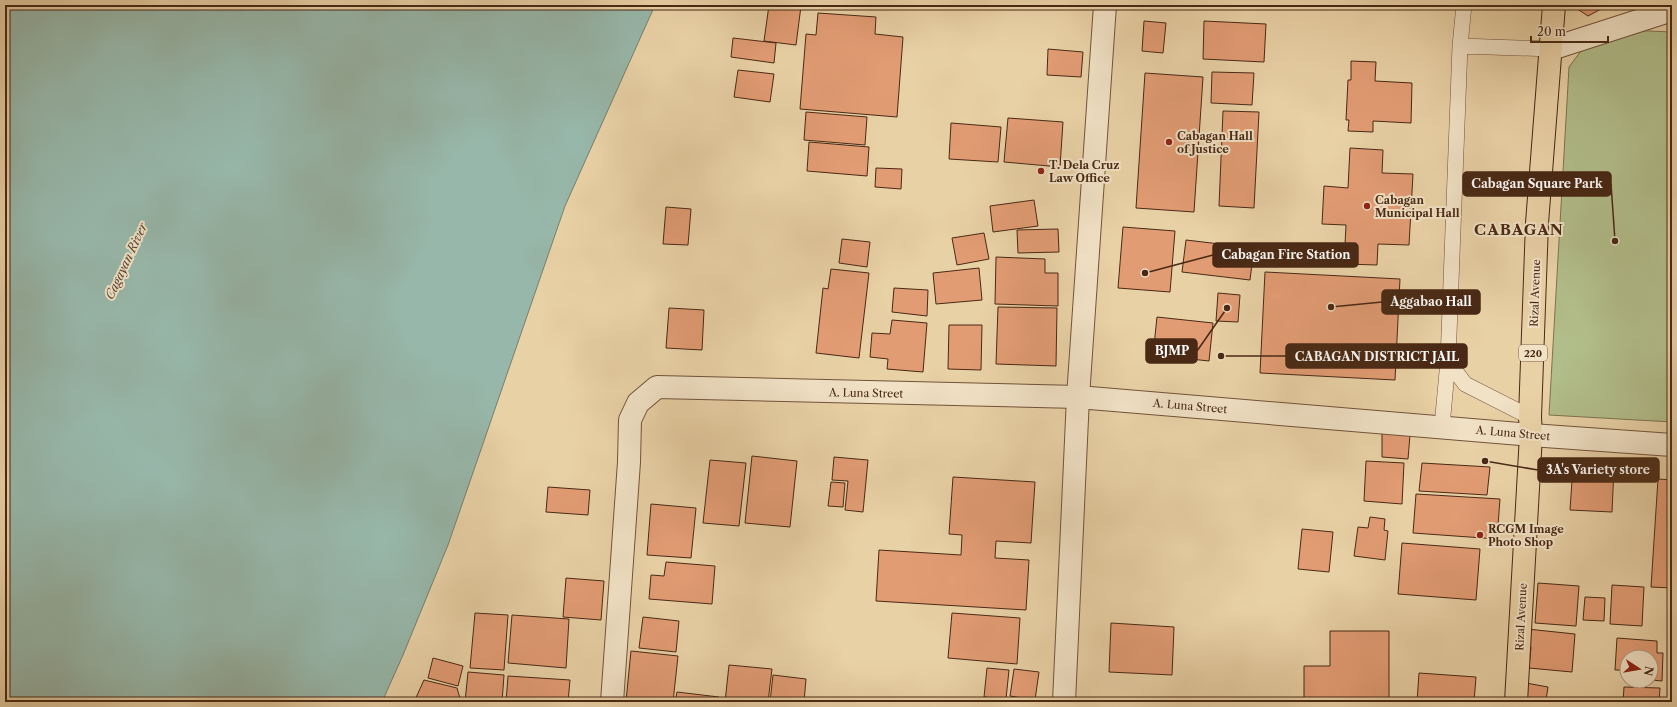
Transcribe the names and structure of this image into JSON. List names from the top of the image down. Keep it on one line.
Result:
{"streets":{"main road":["Rizal Avenue","220"],"street":["A. Luna Street"]},"crossings":[["Rizal Avenue","A. Luna Street"]],"districts":["CABAGAN"],"water":["Cagayan River"],"places":["Cabagan Hall of Justice","T. Dela Cruz Law Office","Cabagan Municipal Hall","Cabagan Square Park","Cabagan Fire Station","Aggabao Hall","BJMP","CABAGAN DISTRICT JAIL","3A's Variety store","RCGM Image Photo Shop"],"scale_bar":"20 m","north":"right"}
